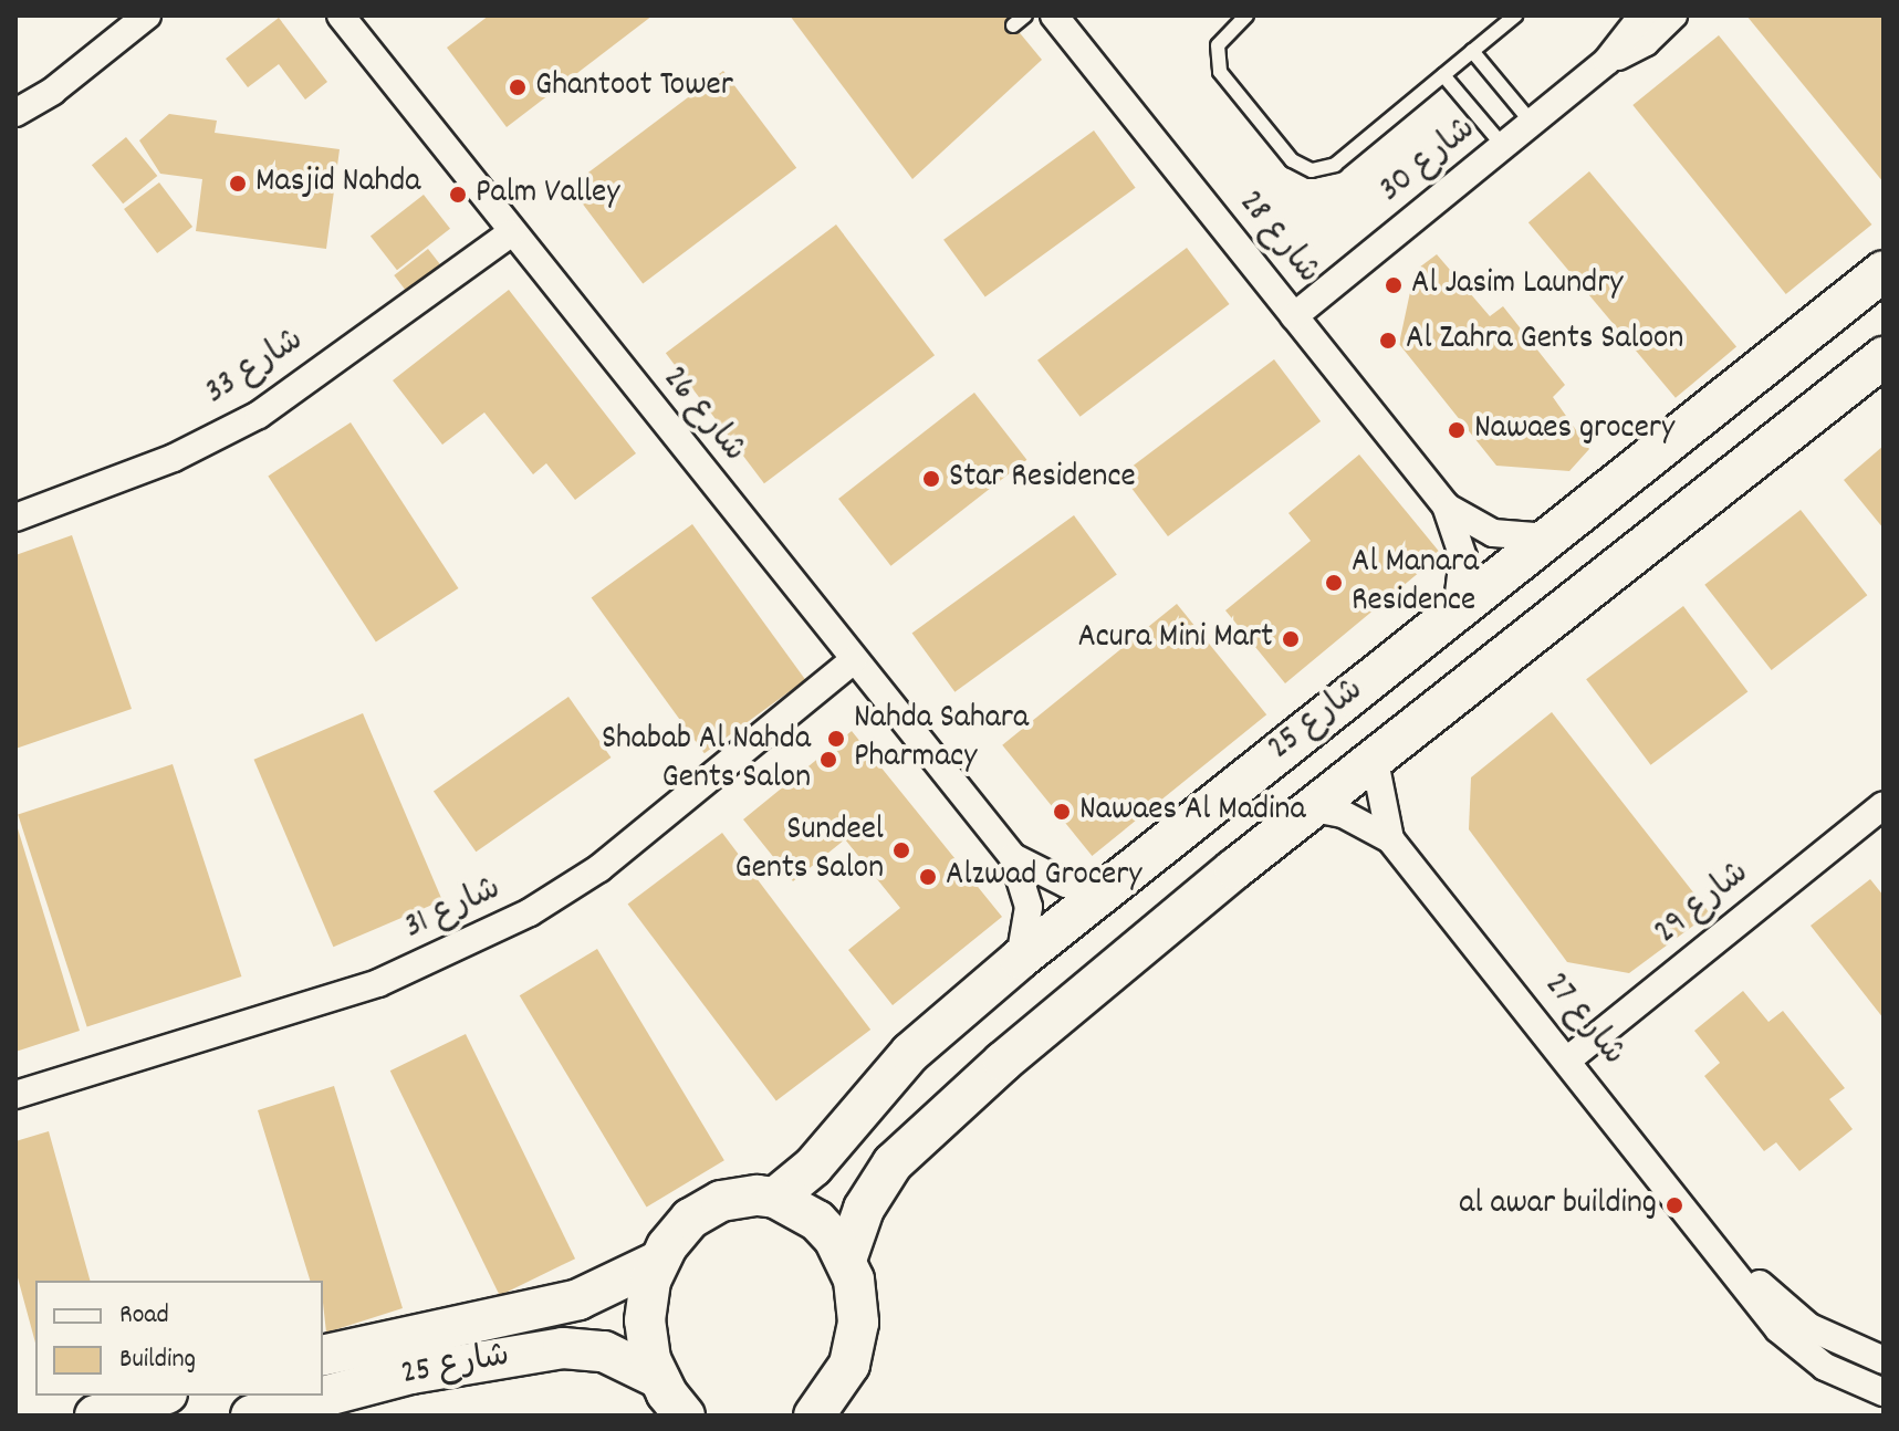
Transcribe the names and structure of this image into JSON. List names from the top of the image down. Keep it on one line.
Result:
{"streets":{"street":["شارع 30","شارع 28","شارع 33","شارع 26","شارع 25","شارع 29","شارع 31","شارع 27"]},"crossings":[["شارع 30","شارع 28"],["شارع 28","شارع 25"],["شارع 33","شارع 26"],["شارع 26","شارع 25"],["شارع 26","شارع 31"],["شارع 25","شارع 27"],["شارع 29","شارع 27"]],"places":["Ghantoot Tower","Masjid Nahda","Palm Valley","Al Jasim Laundry","Al Zahra Gents Saloon","Nawaes grocery","Star Residence","Al Manara Residence","Acura Mini Mart","Nahda Sahara Pharmacy","Shabab Al Nahda Gents Salon","Nawaes Al Madina","Sundeel Gents Salon","Alzwad Grocery","al awar building"],"legend":["Road","Building"]}
